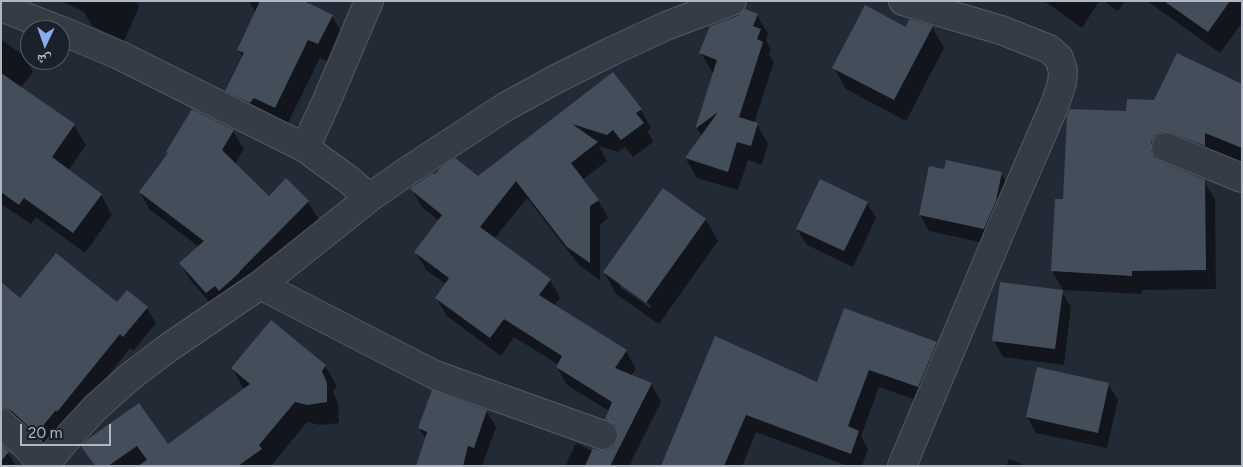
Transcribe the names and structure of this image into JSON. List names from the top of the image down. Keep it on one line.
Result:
{"scale_bar":"20 m","north":"bottom"}
